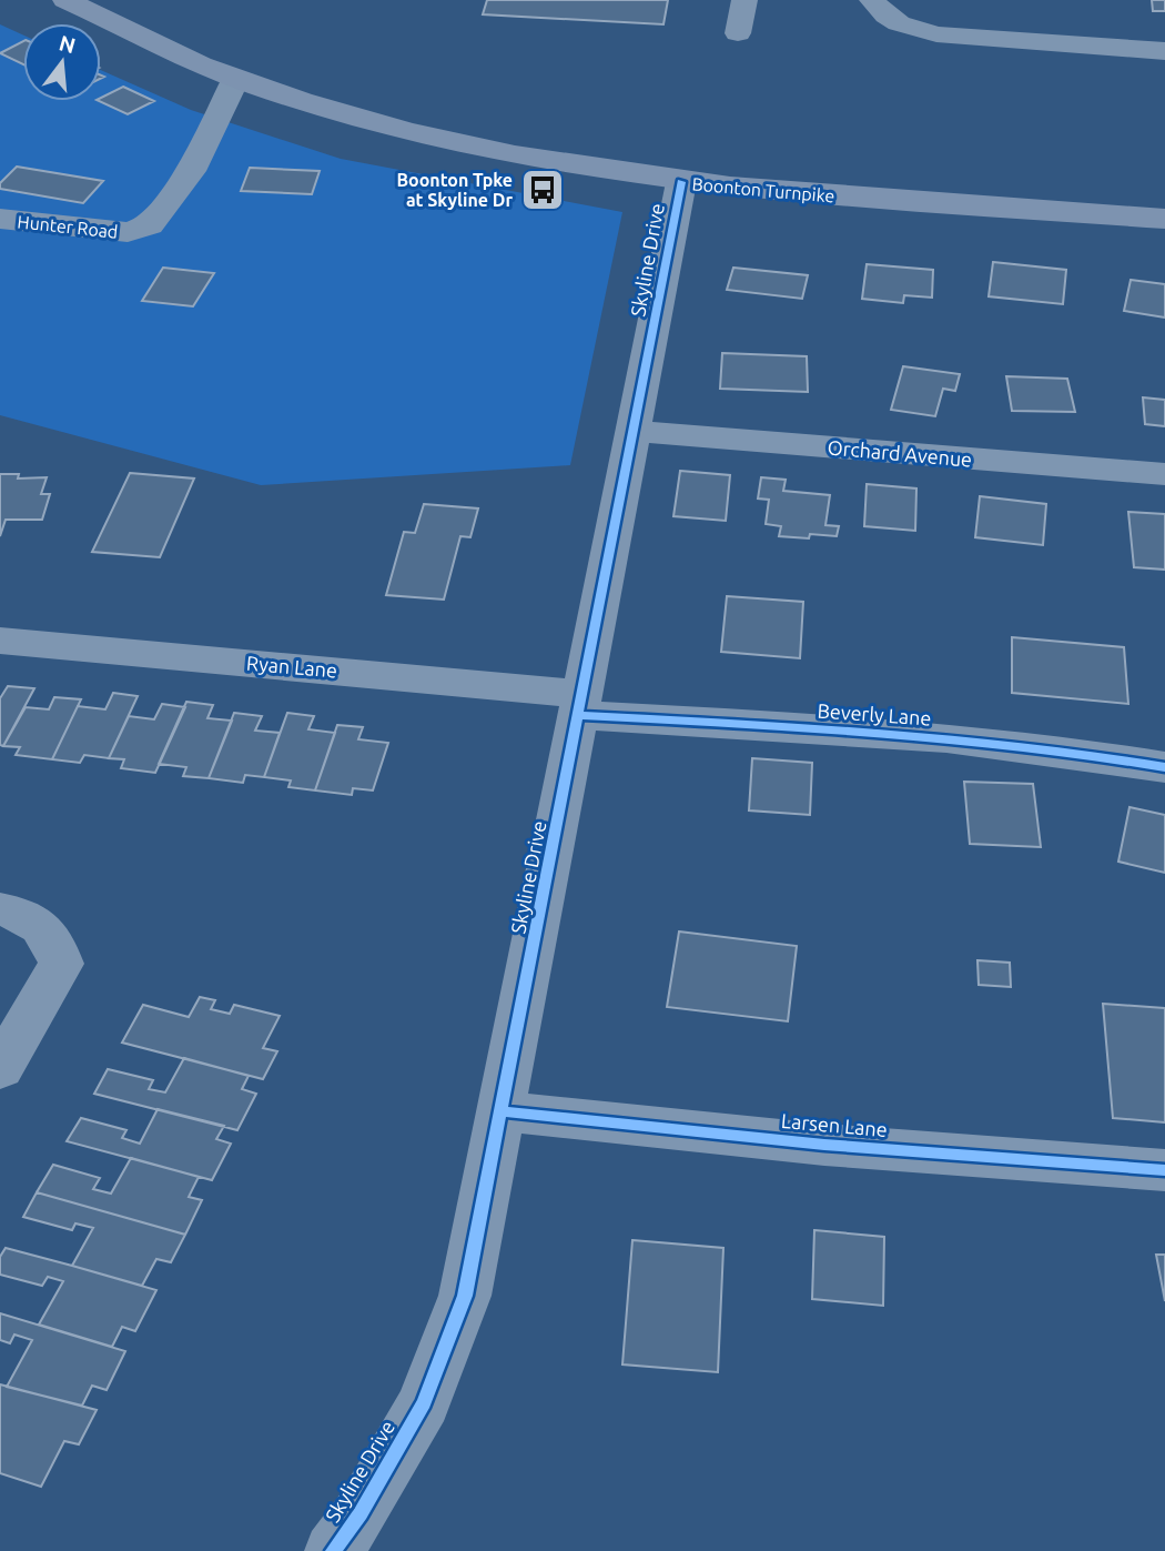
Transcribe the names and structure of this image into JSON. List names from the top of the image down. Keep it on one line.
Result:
{"streets":{"main road":["Boonton Turnpike"],"street":["Hunter Road","Skyline Drive","Orchard Avenue","Ryan Lane","Beverly Lane","Larsen Lane"]},"crossings":[["Boonton Turnpike","Hunter Road"],["Boonton Turnpike","Skyline Drive"],["Skyline Drive","Orchard Avenue"],["Skyline Drive","Ryan Lane"],["Skyline Drive","Beverly Lane"],["Skyline Drive","Larsen Lane"],["Ryan Lane","Beverly Lane"]],"places":{"bus stop":["Boonton Tpke at Skyline Dr"]},"north":"top"}
